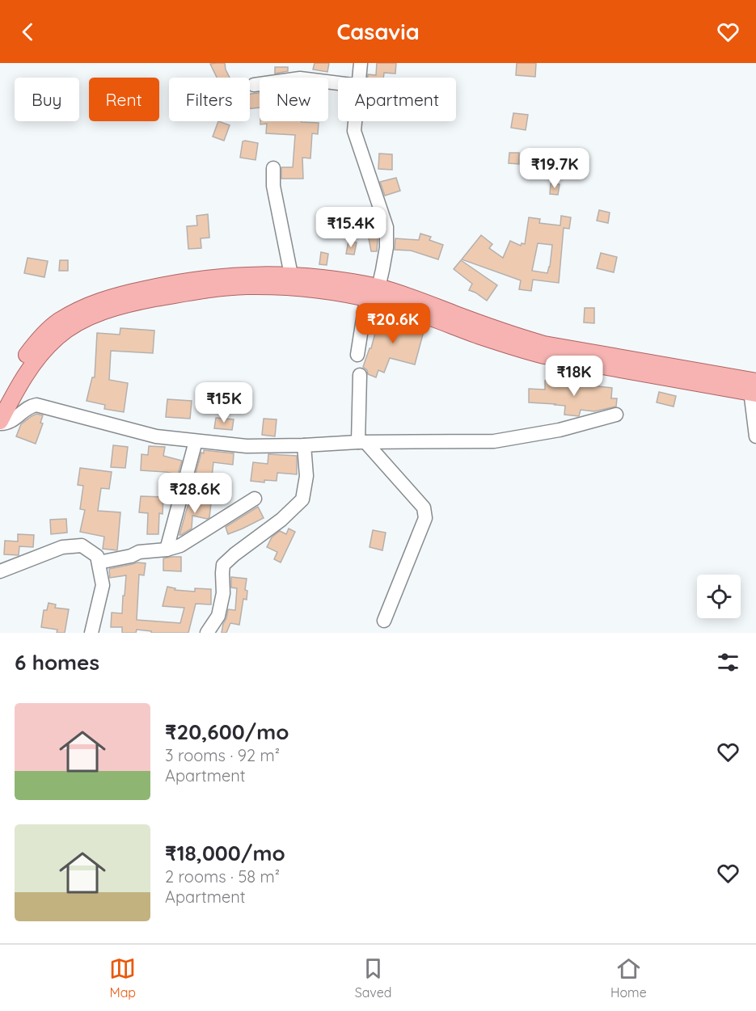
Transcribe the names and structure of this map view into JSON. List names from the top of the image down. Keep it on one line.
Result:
{"page":{"header":"Casavia","chip":["Buy","Rent","Filters","New","Apartment"],"price":["₹19.7K","₹15.4K","₹20.6K","₹18K","₹15K","₹28.6K"],"heading":"6 homes","list":[{"name":"₹20,600/mo","note":"3 rooms · 92 m² · Apartment"},{"name":"₹18,000/mo","note":"2 rooms · 58 m² · Apartment"}],"tabs":["Map","Saved","Home"]}}
